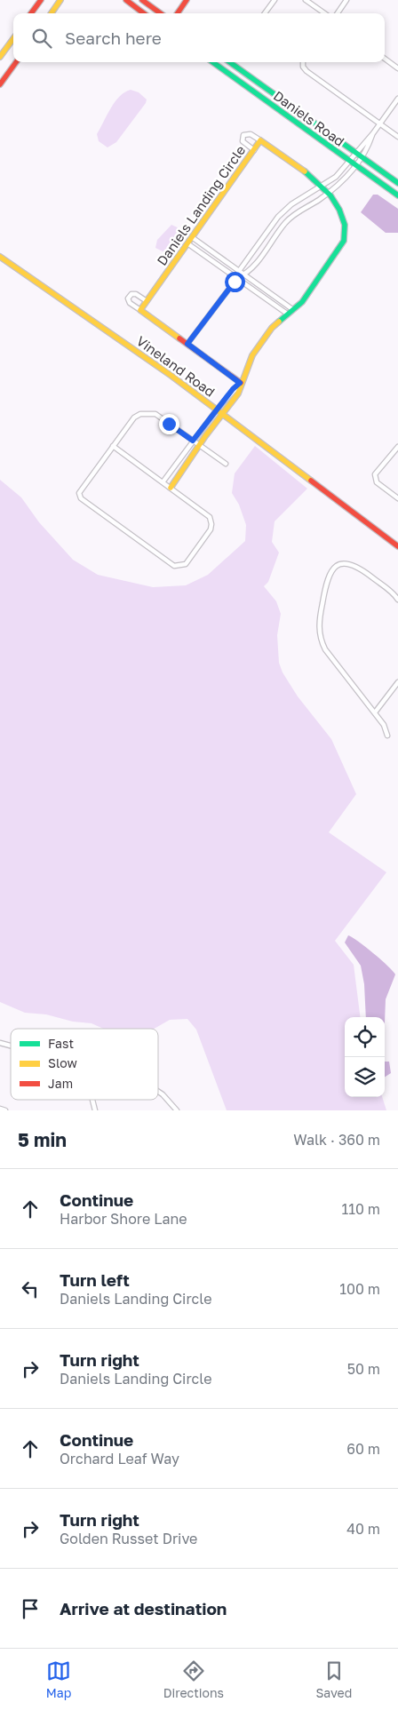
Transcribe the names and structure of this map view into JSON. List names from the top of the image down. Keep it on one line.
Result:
{"streets":{"main road":["Daniels Road","Daniels Landing Circle","Vineland Road"]},"crossings":[["Daniels Landing Circle","Vineland Road"]],"legend":["Fast","Slow","Jam"],"page":{"search":"Search here","heading":["5 min","Walk · 360 m"],"list":[["Continue","Harbor Shore Lane","110 m"],["Turn left","Daniels Landing Circle","100 m"],["Turn right","Daniels Landing Circle","50 m"],["Continue","Orchard Leaf Way","60 m"],["Turn right","Golden Russet Drive","40 m"],"Arrive at destination"],"nav":["Map","Directions","Saved"]}}
